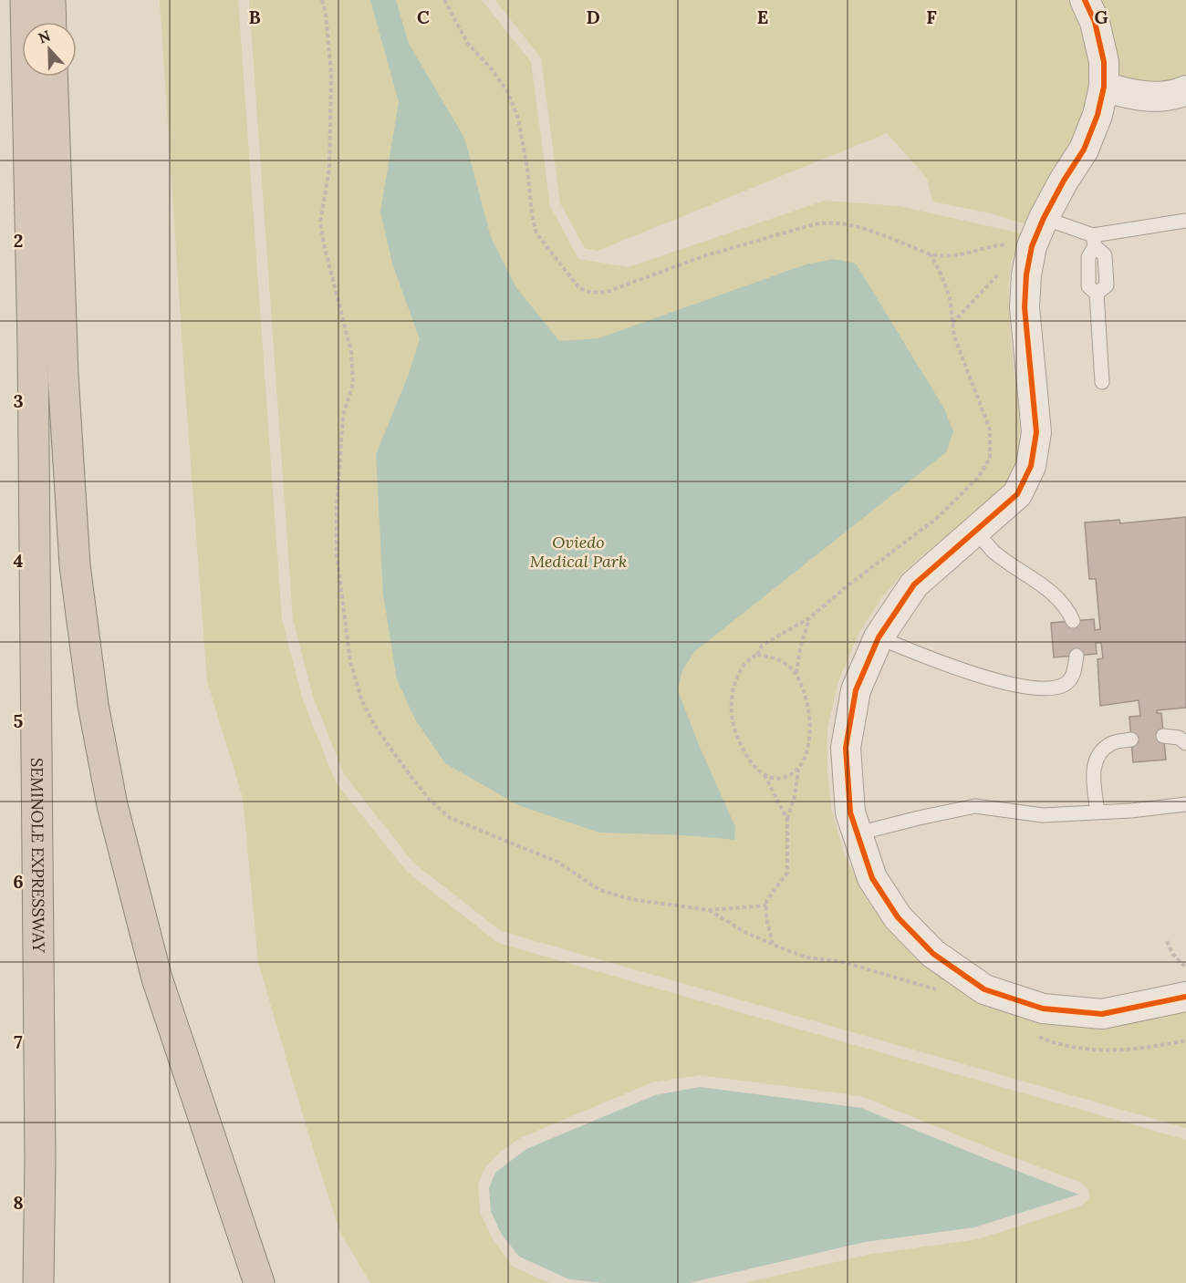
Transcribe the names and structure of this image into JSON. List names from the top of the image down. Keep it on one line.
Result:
{"streets":{"highway":["SEMINOLE EXPRESSWAY"]},"parks":["Oviedo Medical Park"],"north":"top","grid":{"columns":["B","C","D","E","F","G"],"rows":["2","3","4","5","6","7","8"]}}
